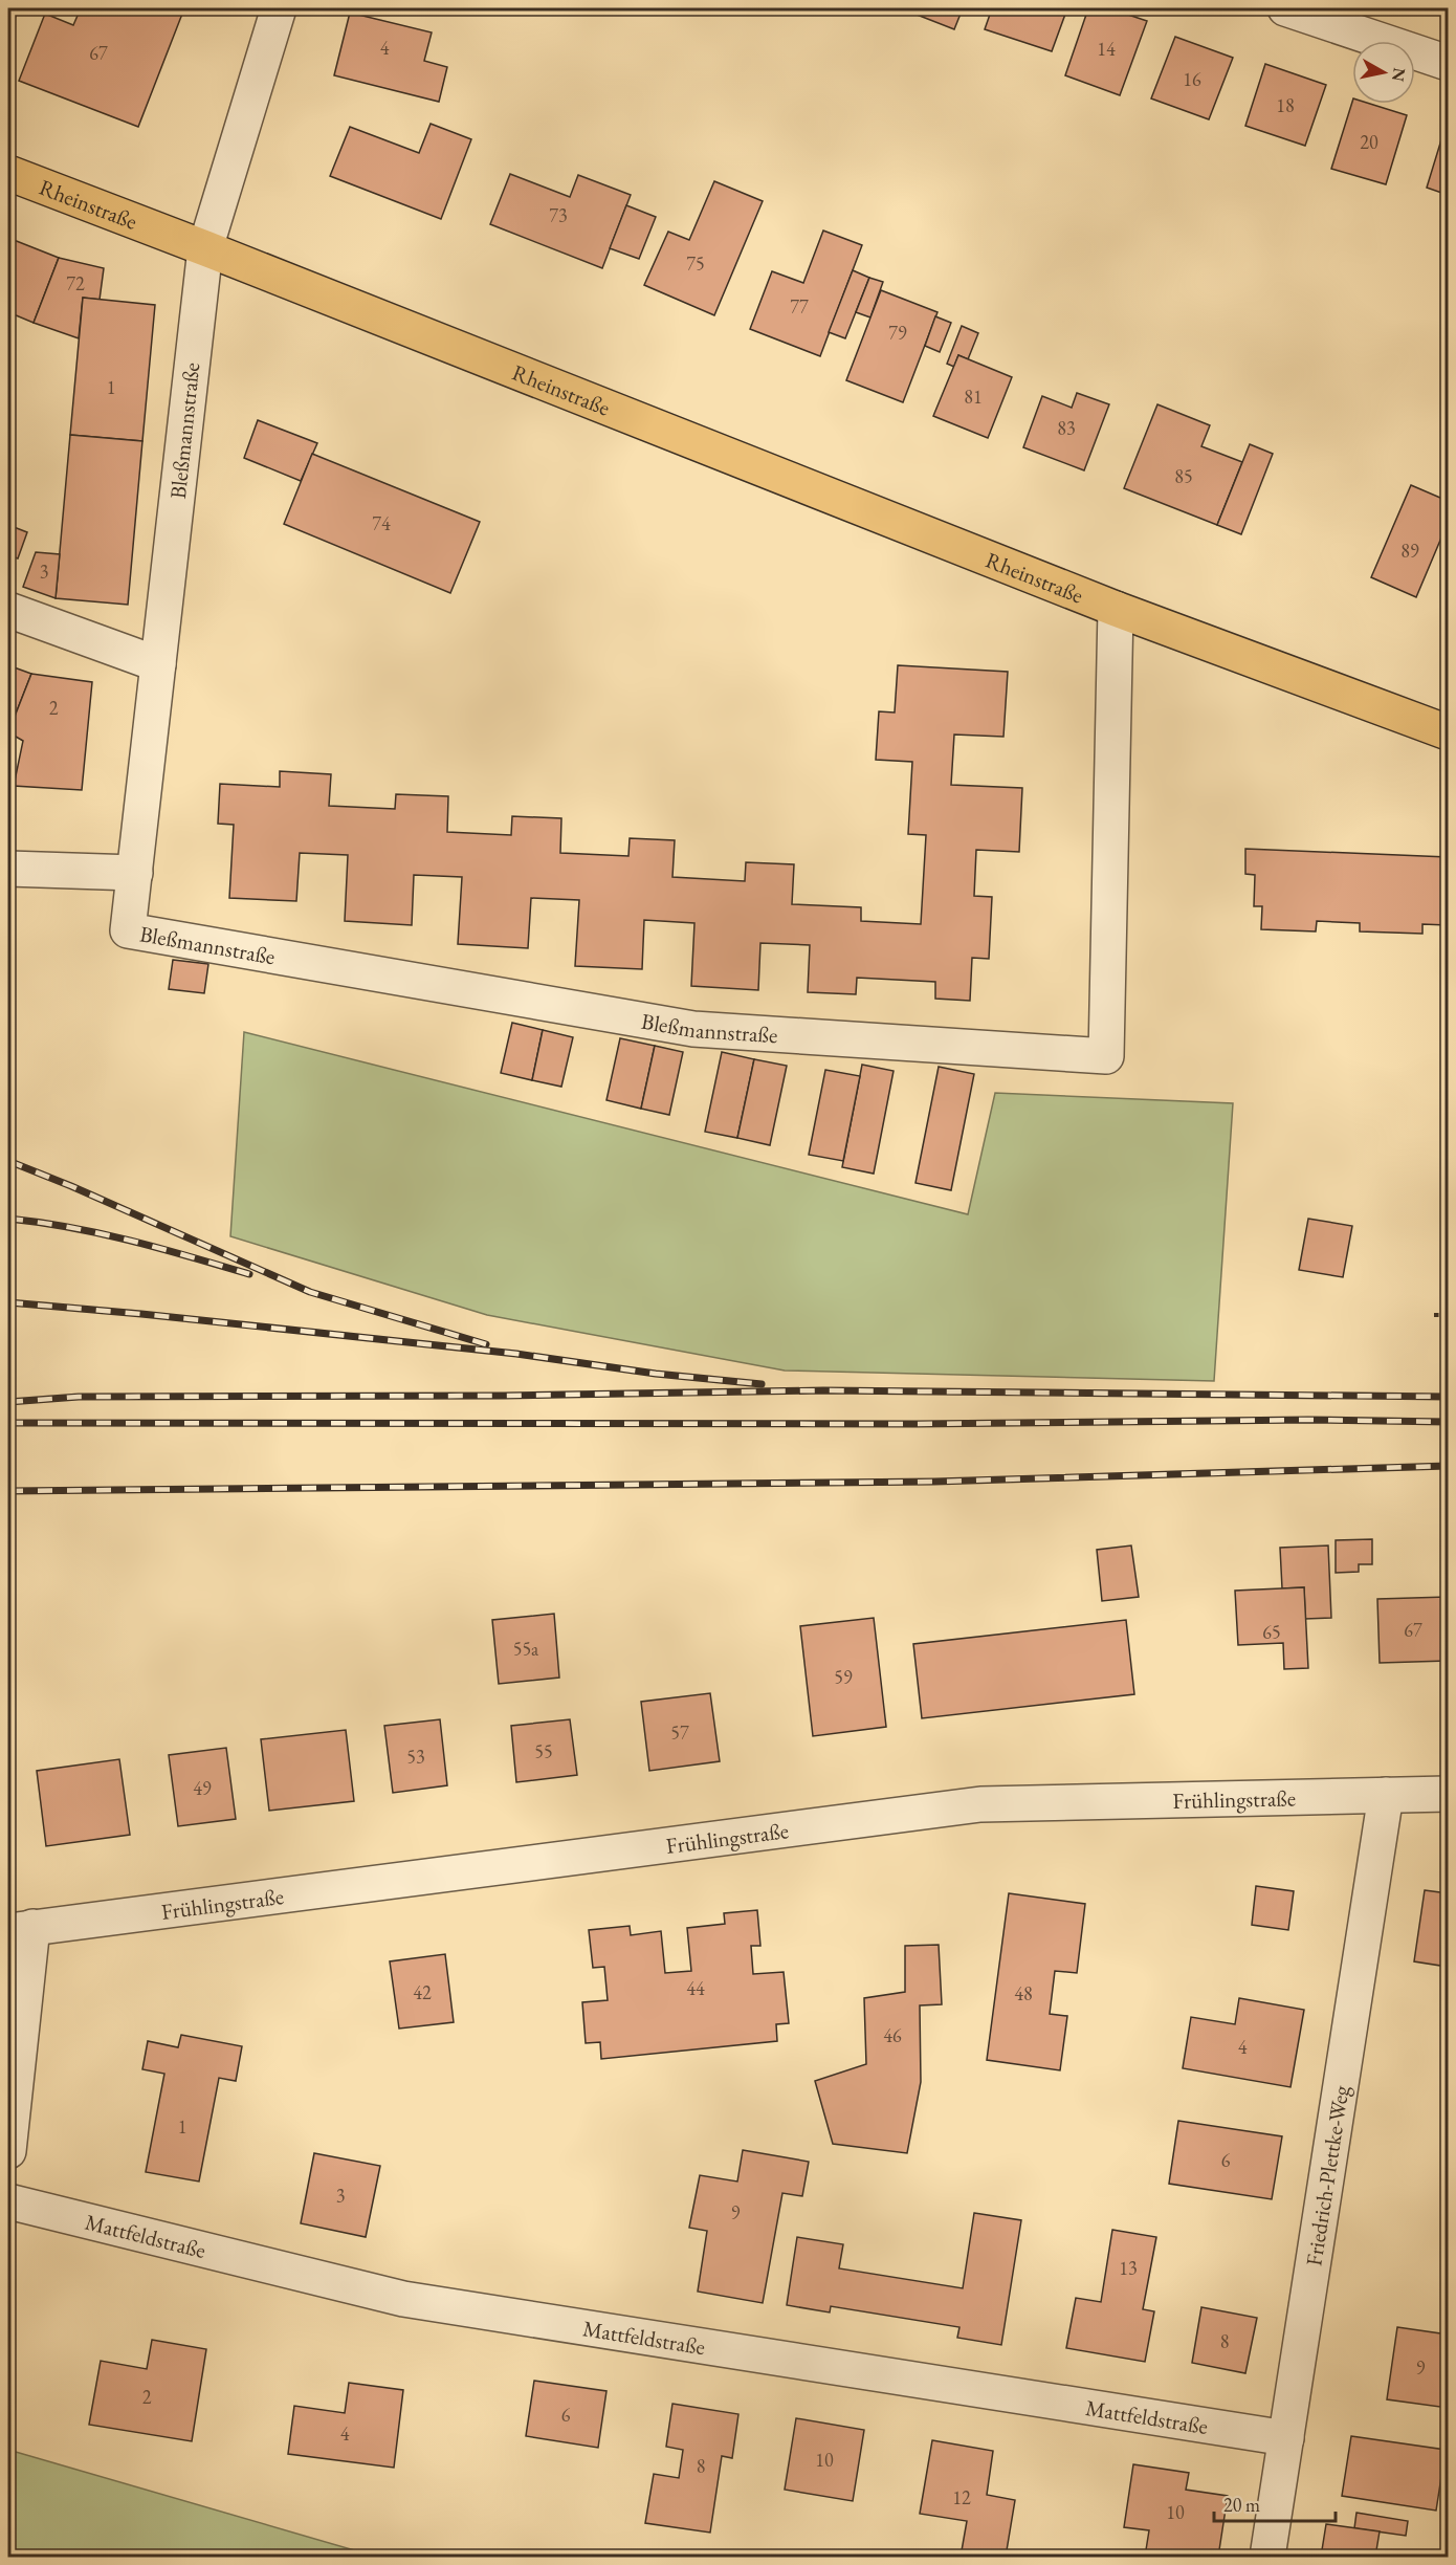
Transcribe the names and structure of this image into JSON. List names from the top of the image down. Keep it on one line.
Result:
{"streets":{"main road":["Rheinstraße"],"street":["Bleßmannstraße","Frühlingstraße","Friedrich-Plettke-Weg","Mattfeldstraße"]},"crossings":[["Rheinstraße","Bleßmannstraße"],["Frühlingstraße","Friedrich-Plettke-Weg"],["Friedrich-Plettke-Weg","Mattfeldstraße"]],"house_numbers":["4","14","67","16","18","20","73","75","72","77","79","1","81","83","85","74","89","3","2","67","65","55a","59","57","55","53","49","44","42","48","46","4","1","6","3","9","13","8","9","2","6","4","10","8","12","10"],"scale_bar":"20 m","north":"right"}
